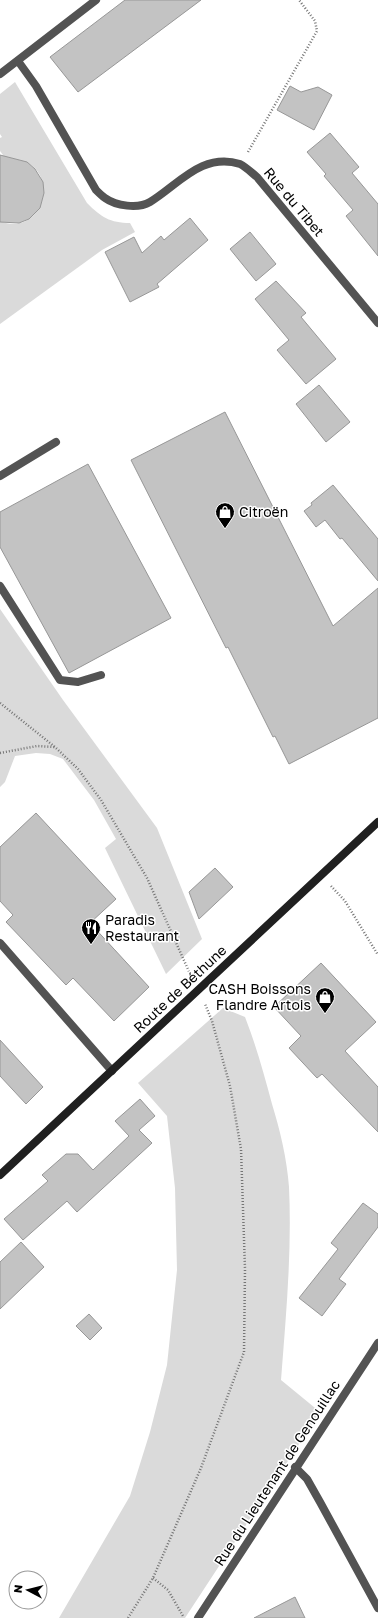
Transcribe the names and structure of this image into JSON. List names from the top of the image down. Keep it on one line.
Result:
{"streets":{"main road":["Route de Béthune"],"street":["Rue du Tibet","Rue du Lieutenant de Genouillac"]},"places":{"shop":["Citroën","CASH Boissons Flandre Artois"],"restaurant":["Paradis Restaurant"]},"north":"left"}
